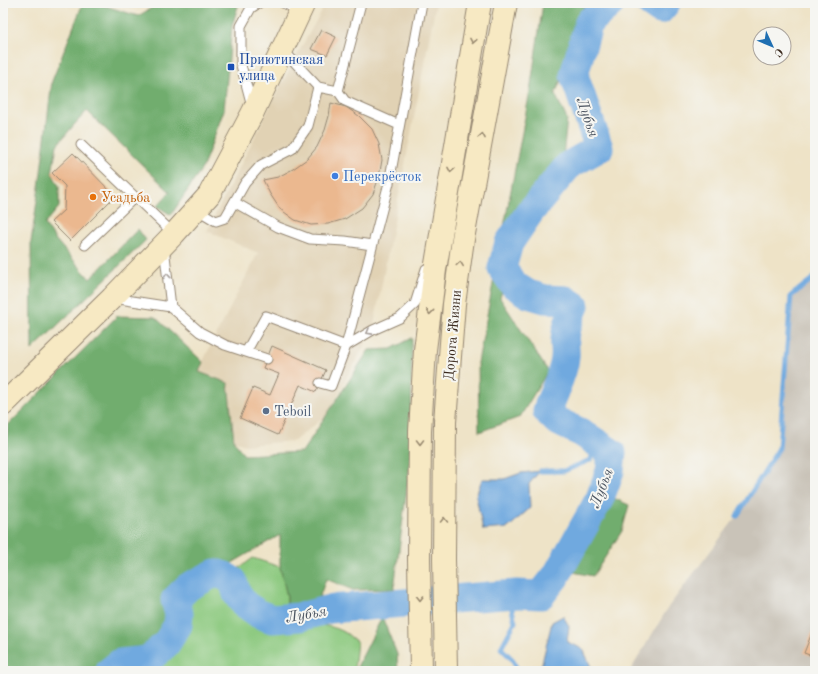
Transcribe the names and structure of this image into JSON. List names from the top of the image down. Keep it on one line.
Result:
{"streets":{"main road":["Дорога Жизни"]},"water":["Лубья"],"places":{"transit":["Приютинская улица"],"other":["Перекрёсток","Усадьба","Teboil"]},"north":"bottom right"}
